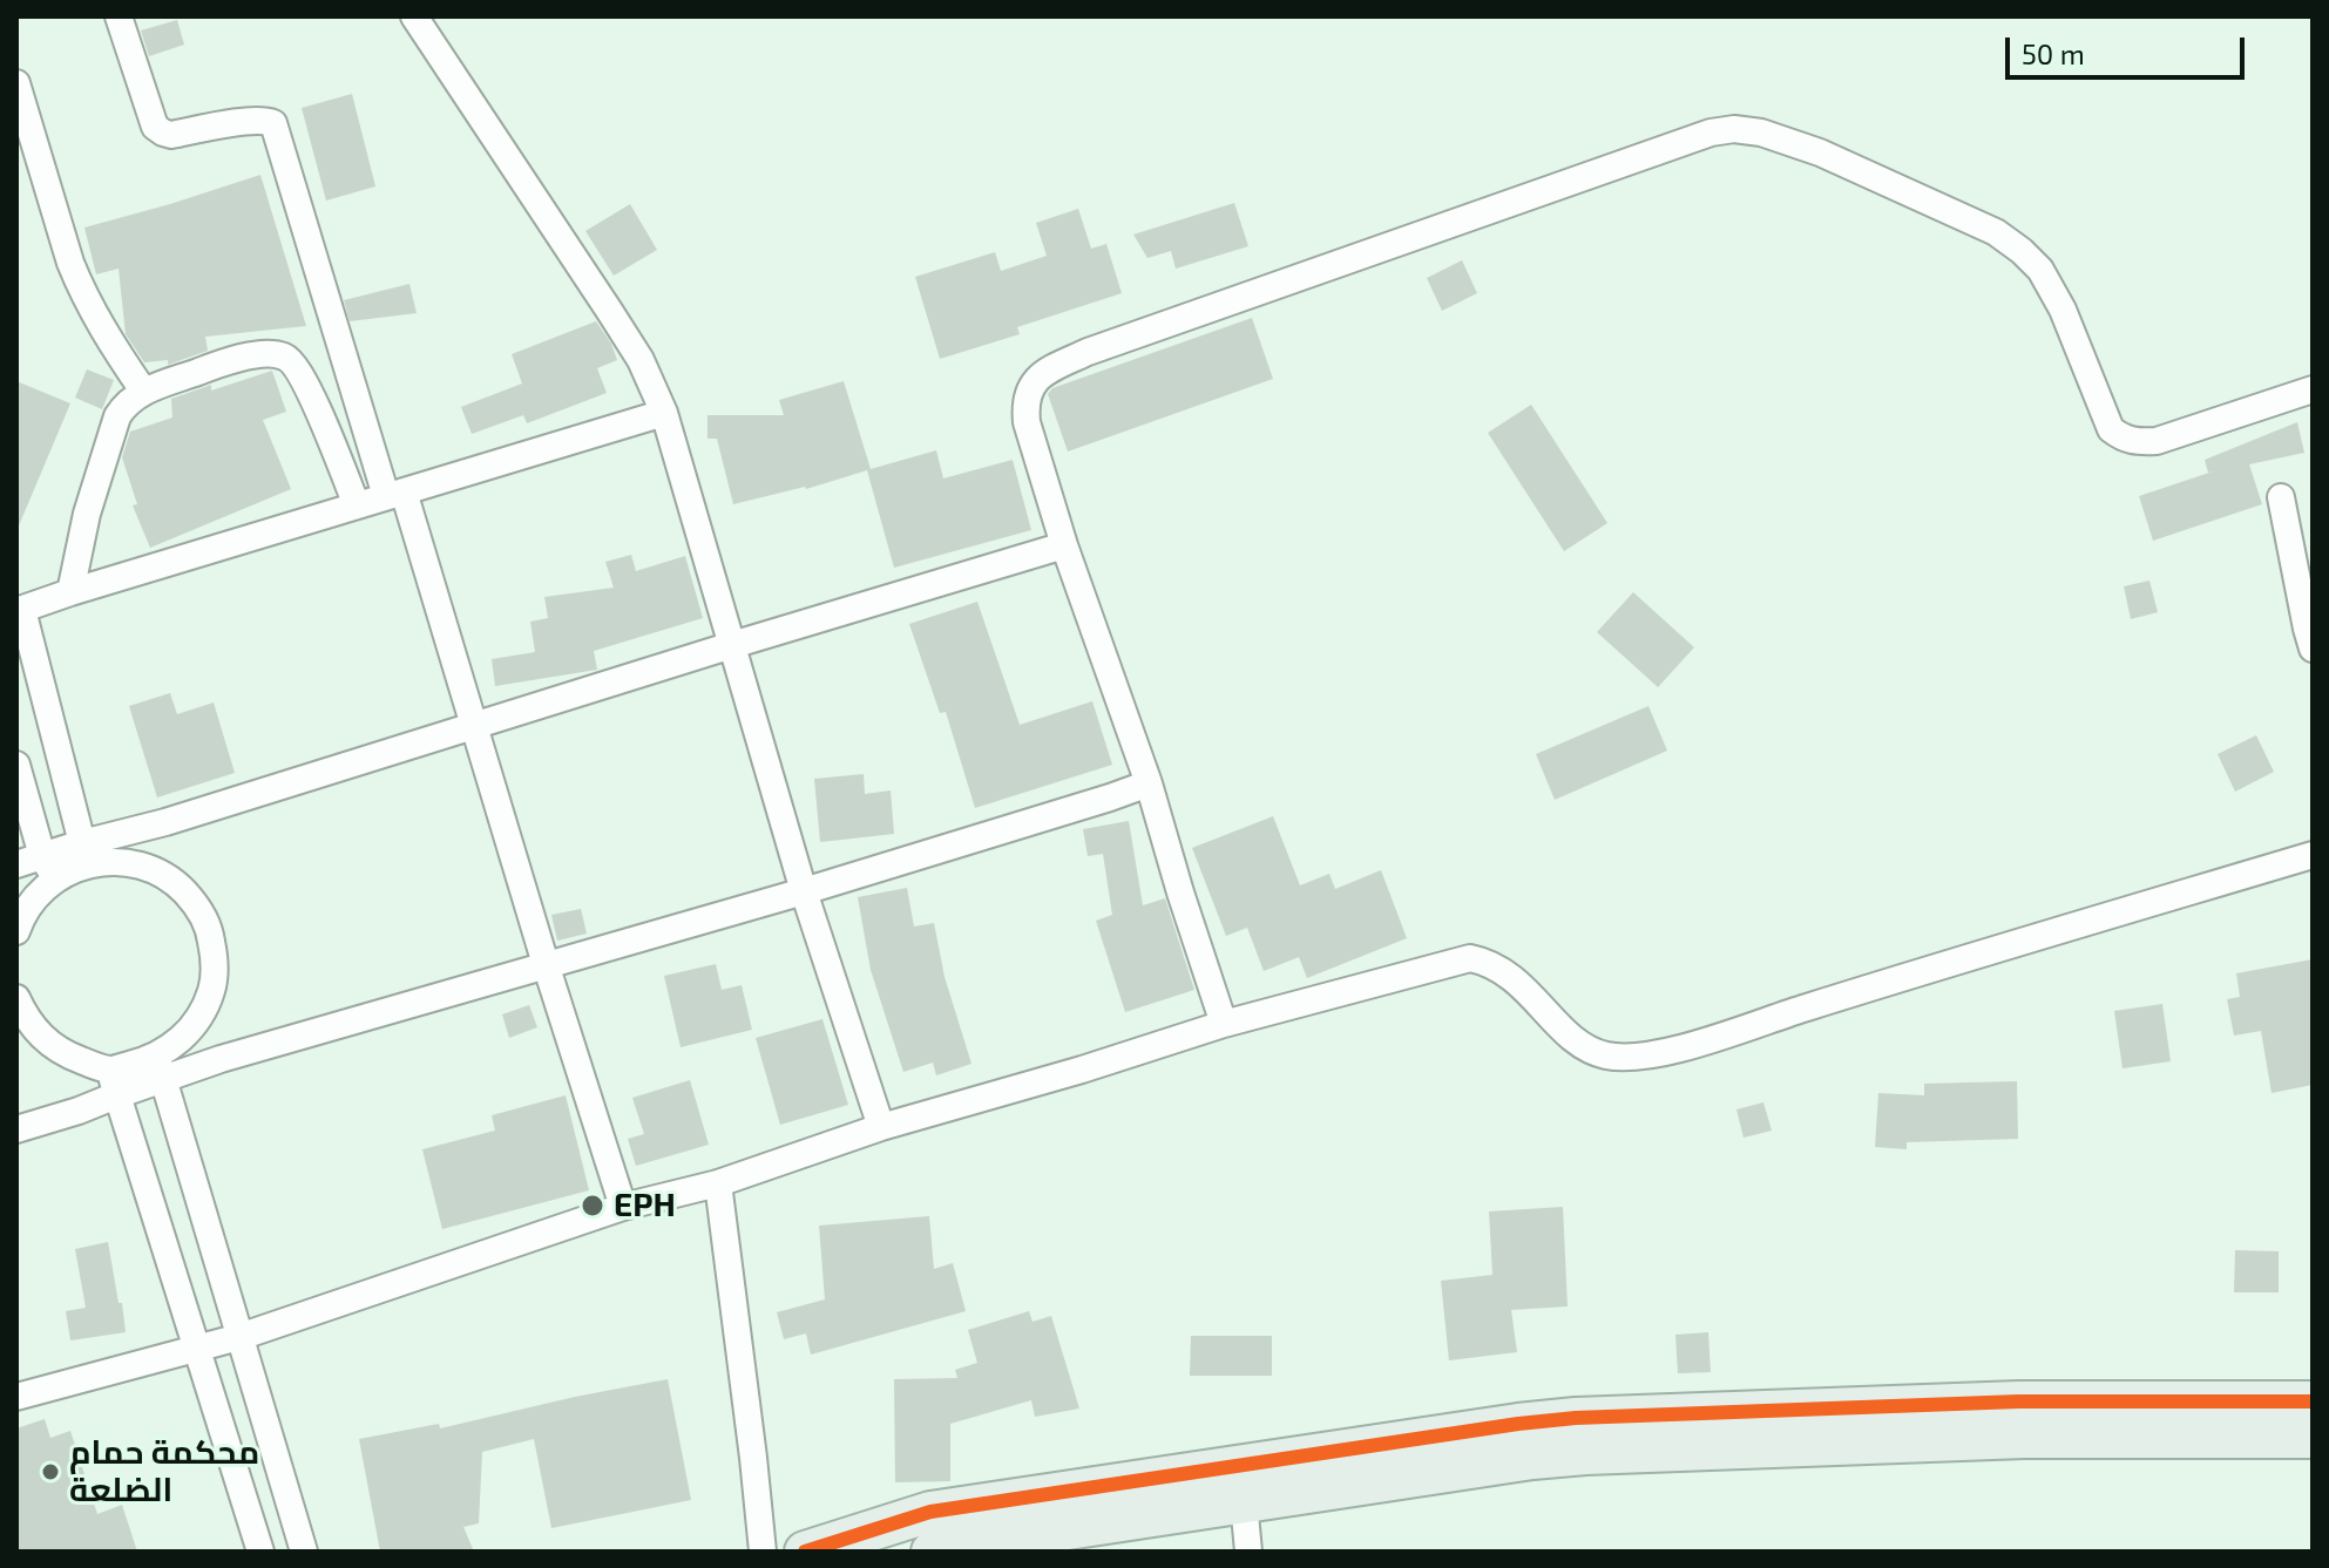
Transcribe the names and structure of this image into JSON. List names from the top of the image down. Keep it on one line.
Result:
{"places":["EPH","محكمة حمام الضلعة"],"scale_bar":"50 m"}
